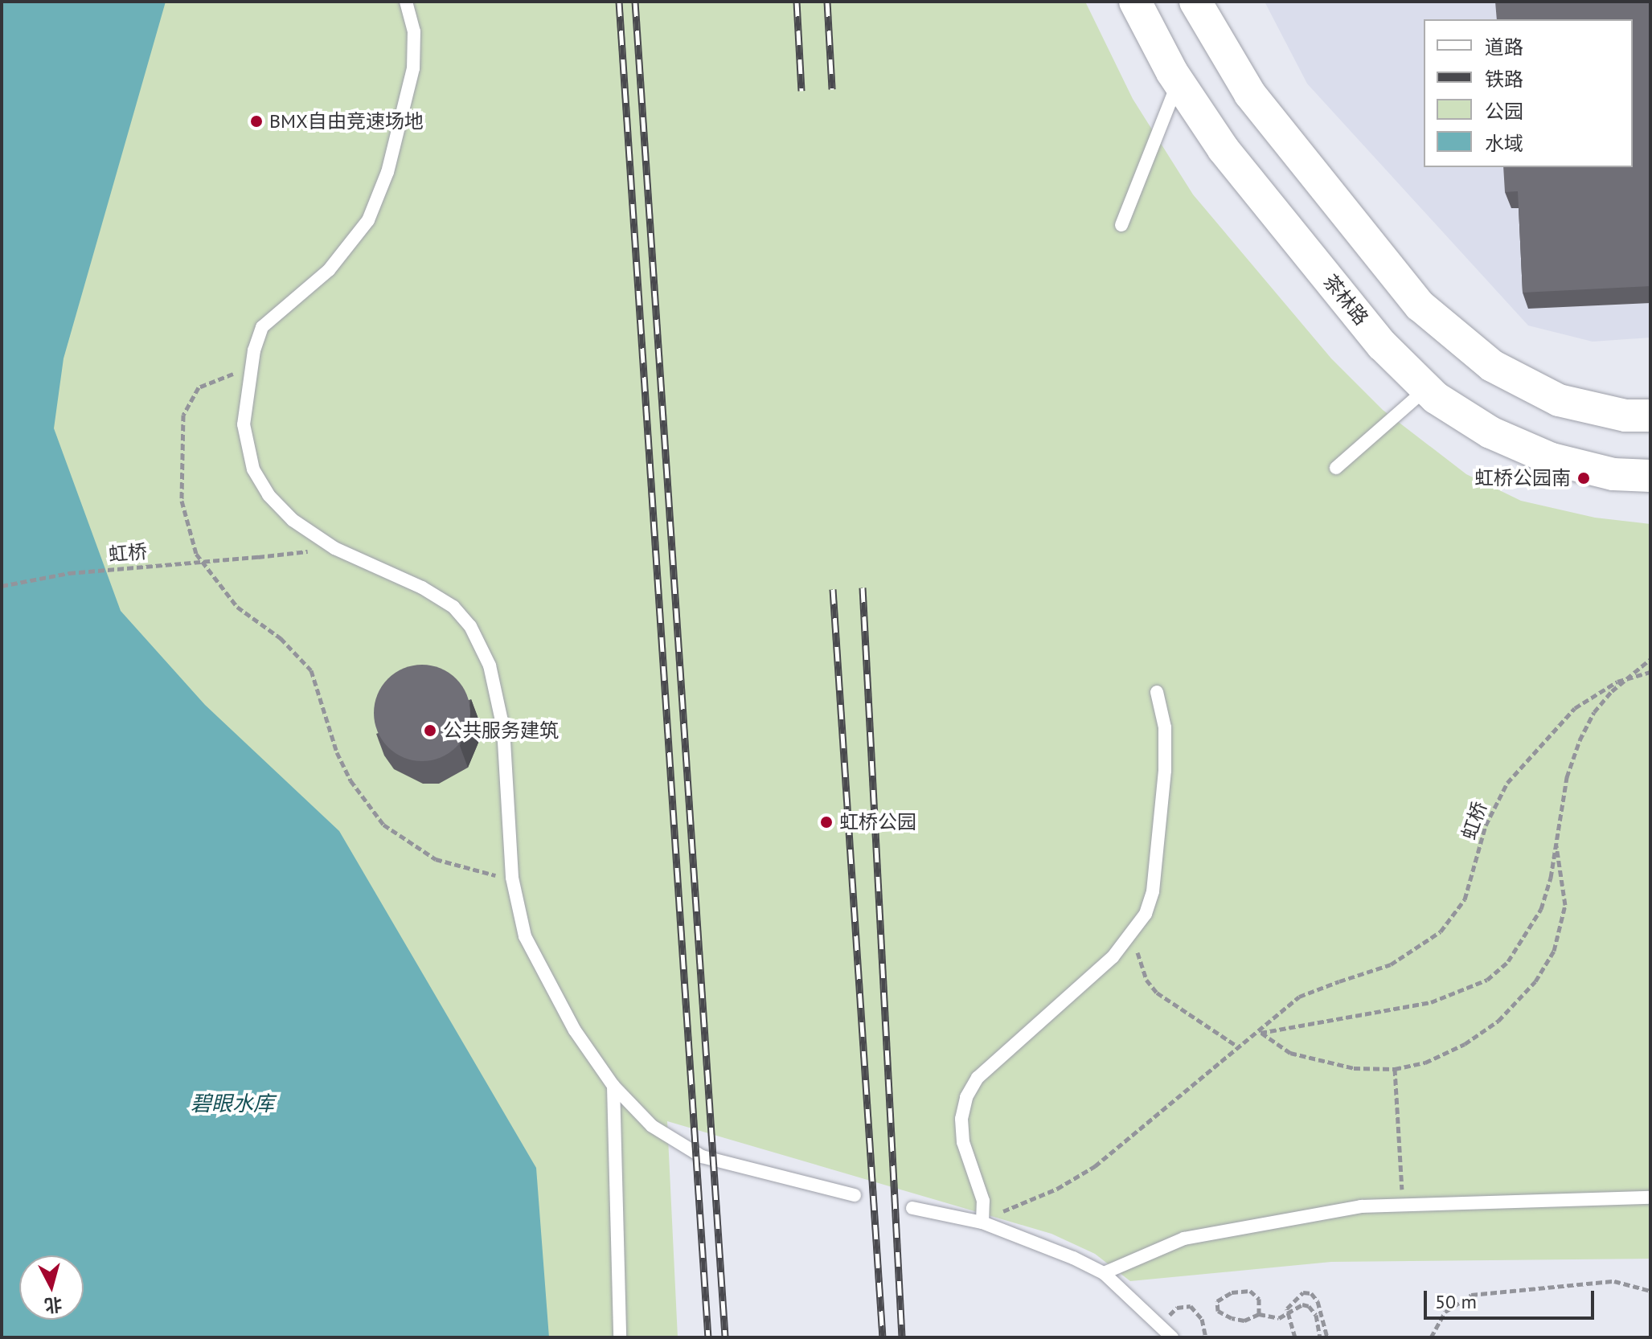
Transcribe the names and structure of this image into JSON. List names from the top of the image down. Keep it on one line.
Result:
{"streets":{"street":["茶林路"],"path":["虹桥"]},"water":["碧眼水库"],"places":["BMX自由竞速场地","虹桥公园南","公共服务建筑","虹桥公园"],"legend":["道路","铁路","公园","水域"],"scale_bar":"50 m","north":"bottom"}
